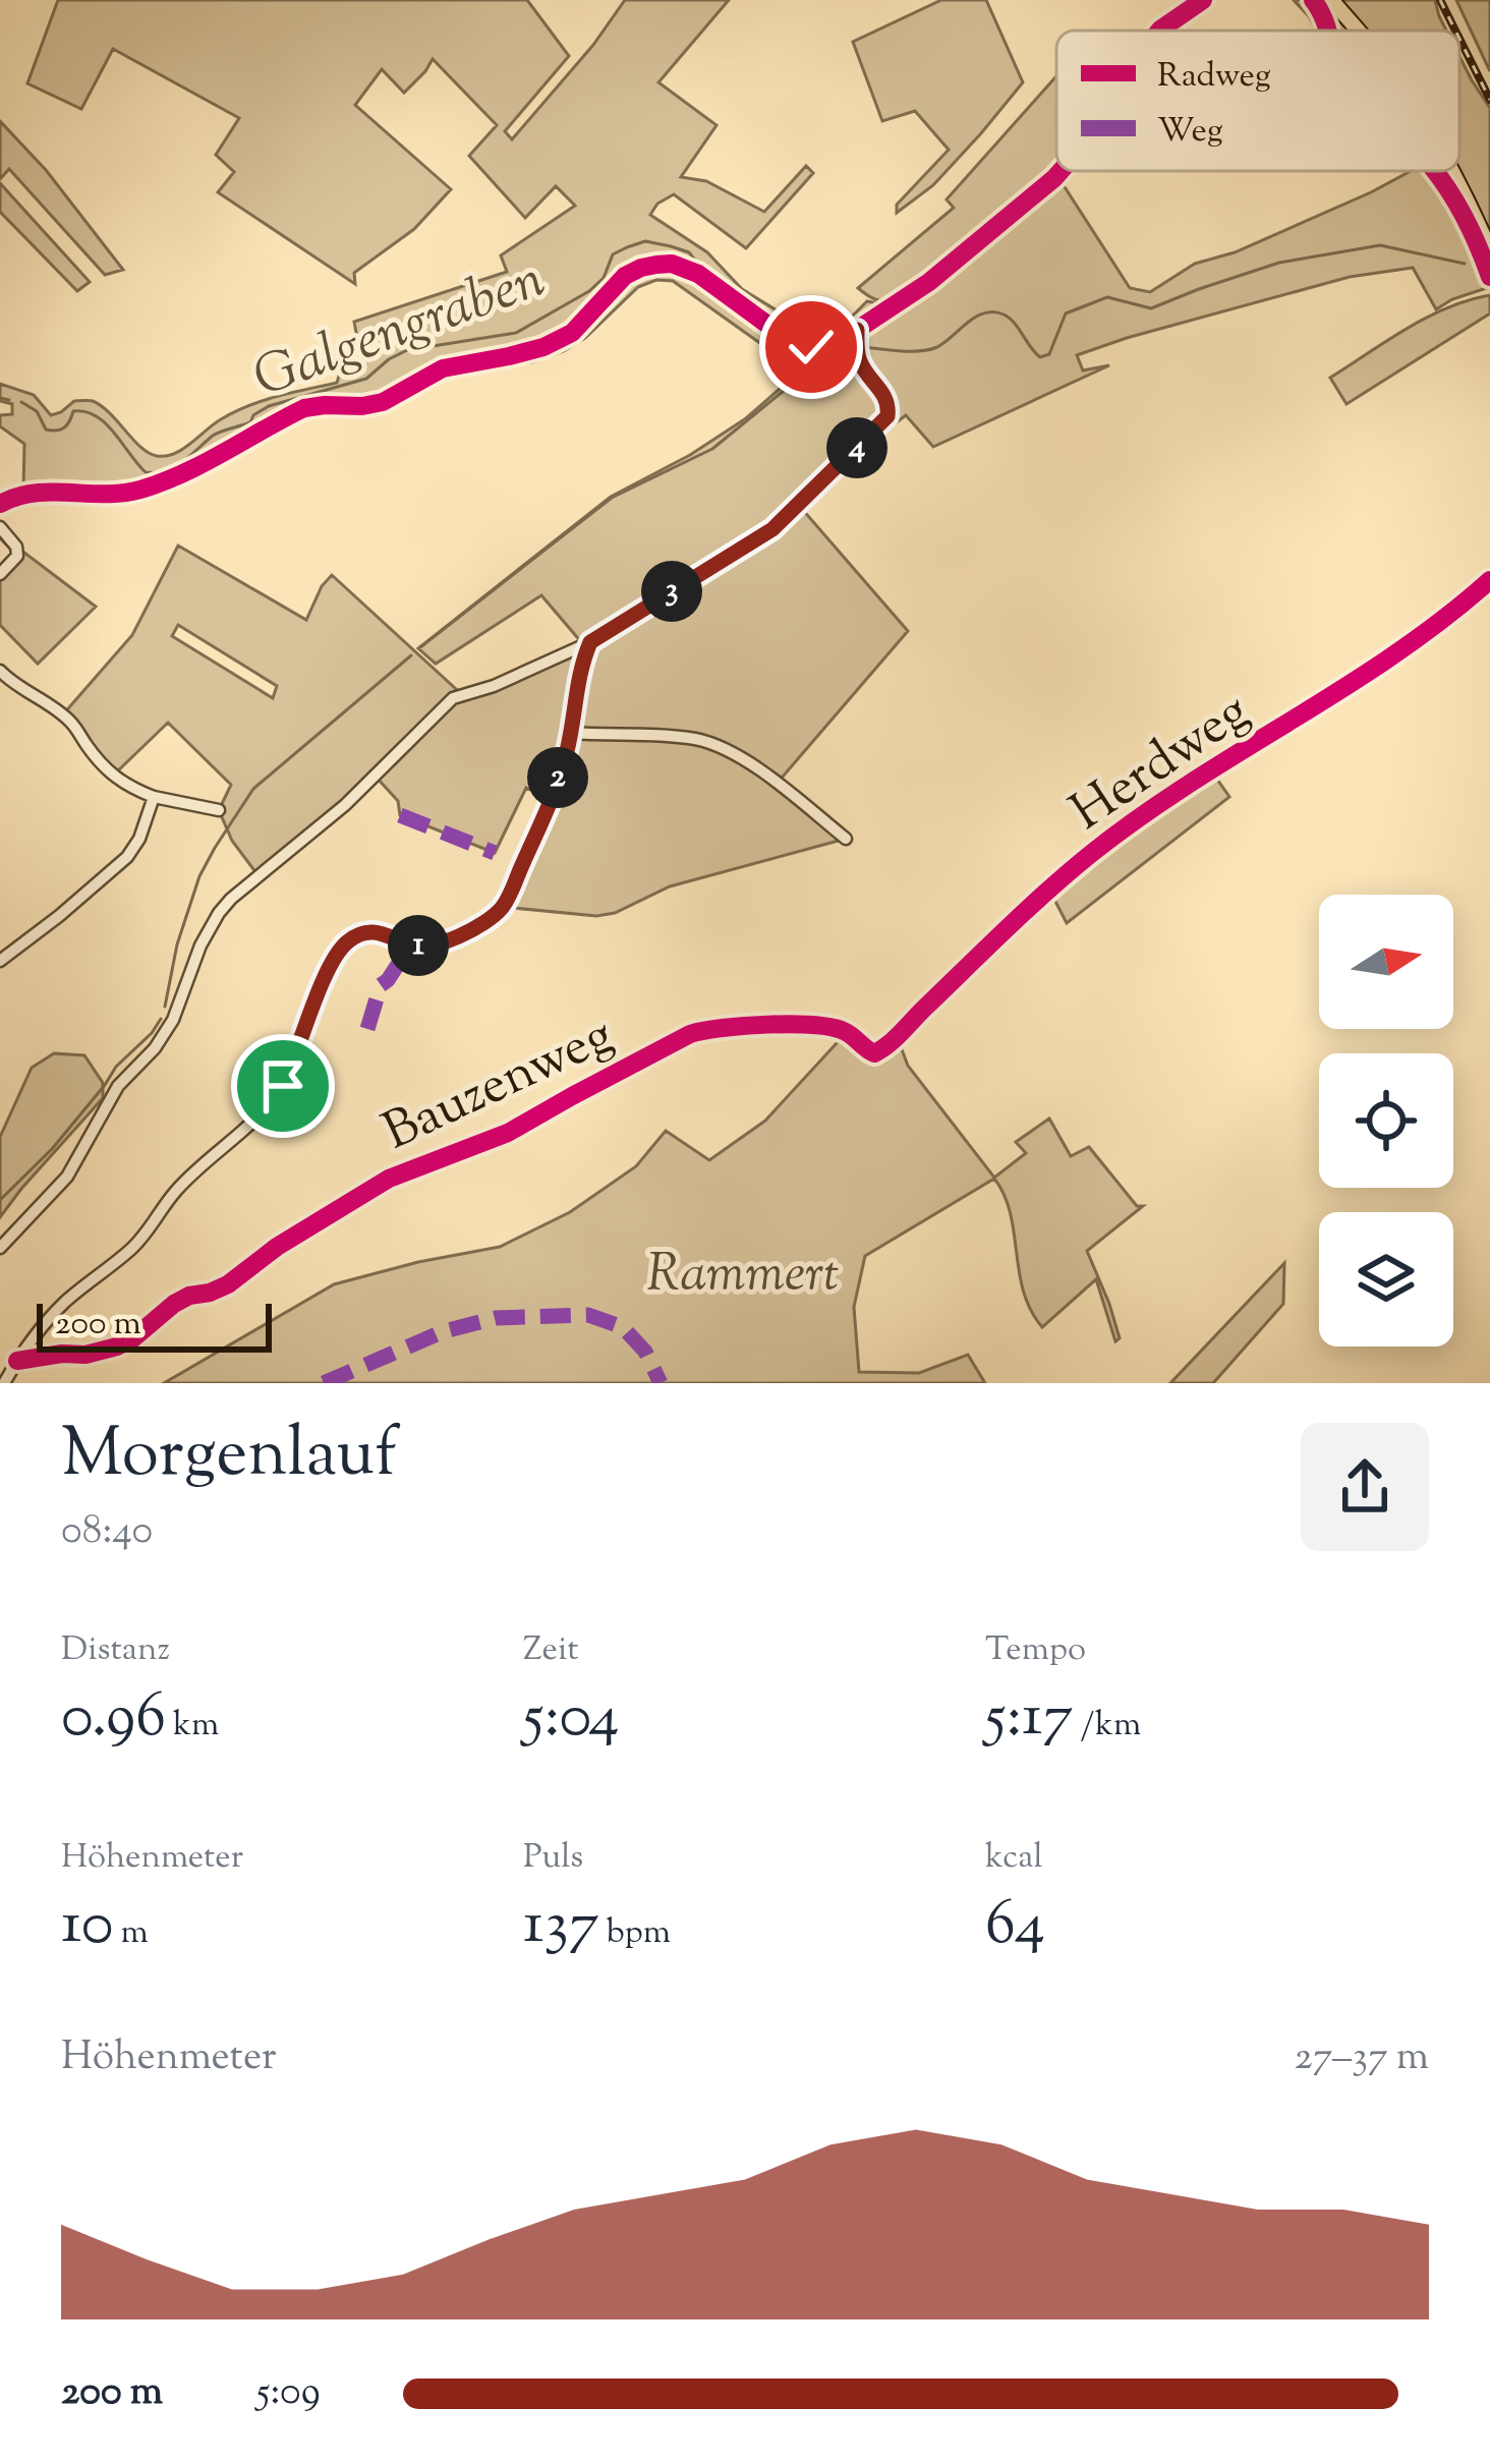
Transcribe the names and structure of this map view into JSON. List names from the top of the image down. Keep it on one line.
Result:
{"streets":{"street":["Herdweg","Bauzenweg"]},"crossings":[["Herdweg","Bauzenweg"]],"water":["Galgengraben"],"parks":["Rammert"],"legend":["Radweg","Weg"],"scale_bar":"200 m","north":"right","page":{"pins":["4","3","2","1"],"scale":"200 m","heading":["Morgenlauf","08:40"],"stats":[["Distanz","0.96 km"],["Zeit","5:04"],["Tempo","5:17 /km"],["Höhenmeter","10 m"],["Puls","137 bpm"],["kcal","64"]],"chart":["Höhenmeter","27–37 m"],"list":[{"name":"200 m","note":"5:09"}]}}
